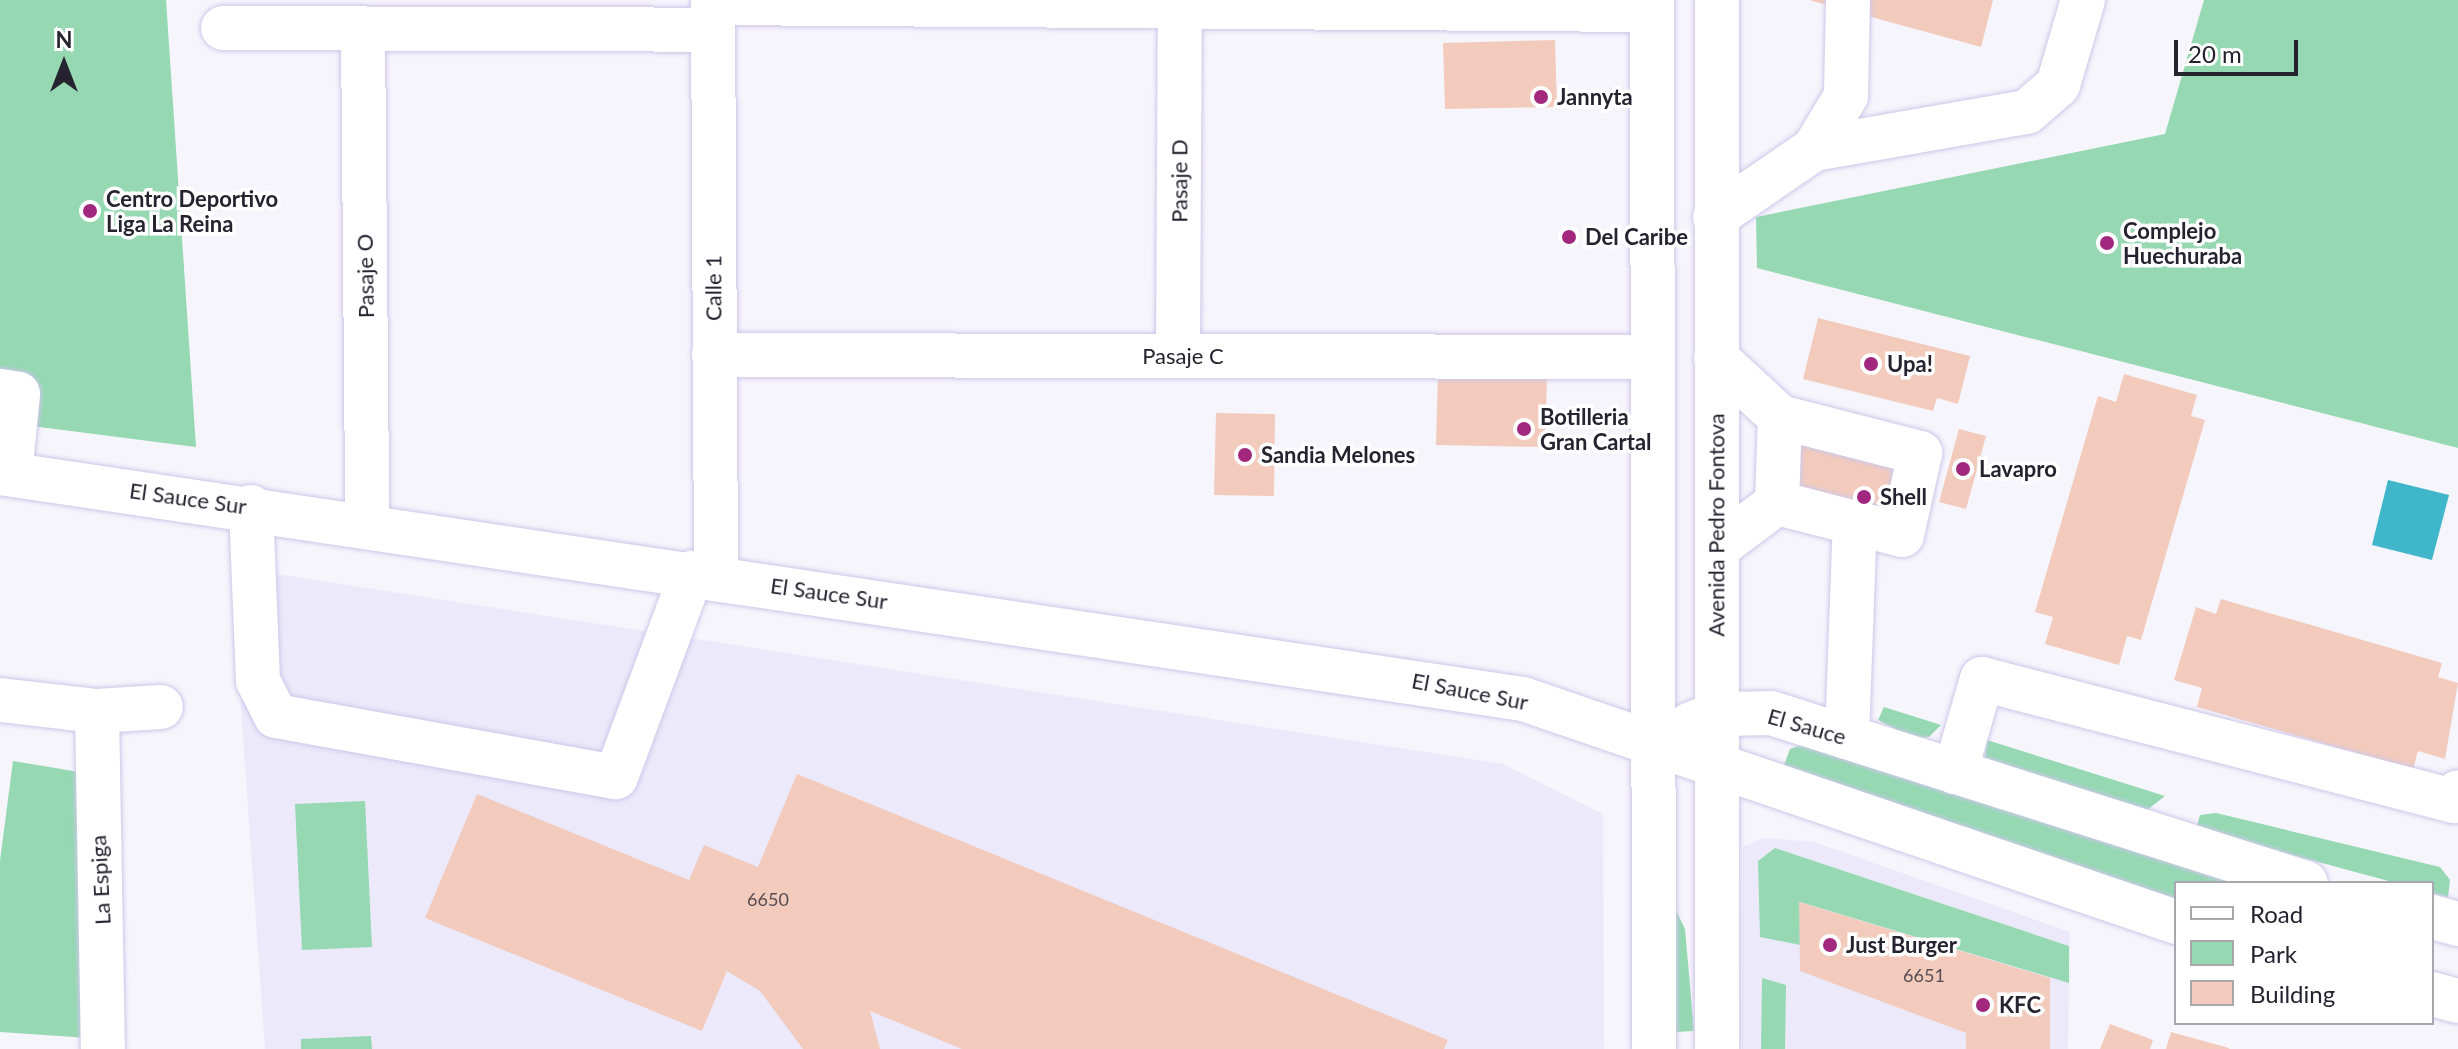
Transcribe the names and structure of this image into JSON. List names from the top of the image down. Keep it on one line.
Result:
{"streets":{"street":["Pasaje D","Pasaje O","Calle 1","Pasaje C","El Sauce Sur","Avenida Pedro Fontova","El Sauce","La Espiga"]},"crossings":[["Pasaje D","Pasaje C"],["Pasaje O","El Sauce Sur"],["Calle 1","Pasaje C"],["Calle 1","El Sauce Sur"],["El Sauce Sur","El Sauce"],["Avenida Pedro Fontova","El Sauce"]],"places":["Jannyta","Centro Deportivo Liga La Reina","Del Caribe","Complejo Huechuraba","Upa!","Botilleria Gran Cartal","Sandia Melones","Lavapro","Shell","Just Burger","KFC"],"house_numbers":["6650","6651"],"legend":["Road","Park","Building"],"scale_bar":"20 m","north":"top"}
